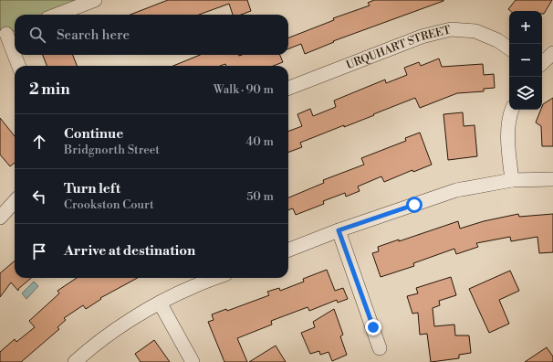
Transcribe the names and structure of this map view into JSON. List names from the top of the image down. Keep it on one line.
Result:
{"streets":{"street":["URQUHART STREET"]},"page":{"map_buttons":["+","−"],"search":"Search here","heading":["2 min","Walk · 90 m"],"list":[["Continue","Bridgnorth Street","40 m"],["Turn left","Crookston Court","50 m"],"Arrive at destination"]}}
